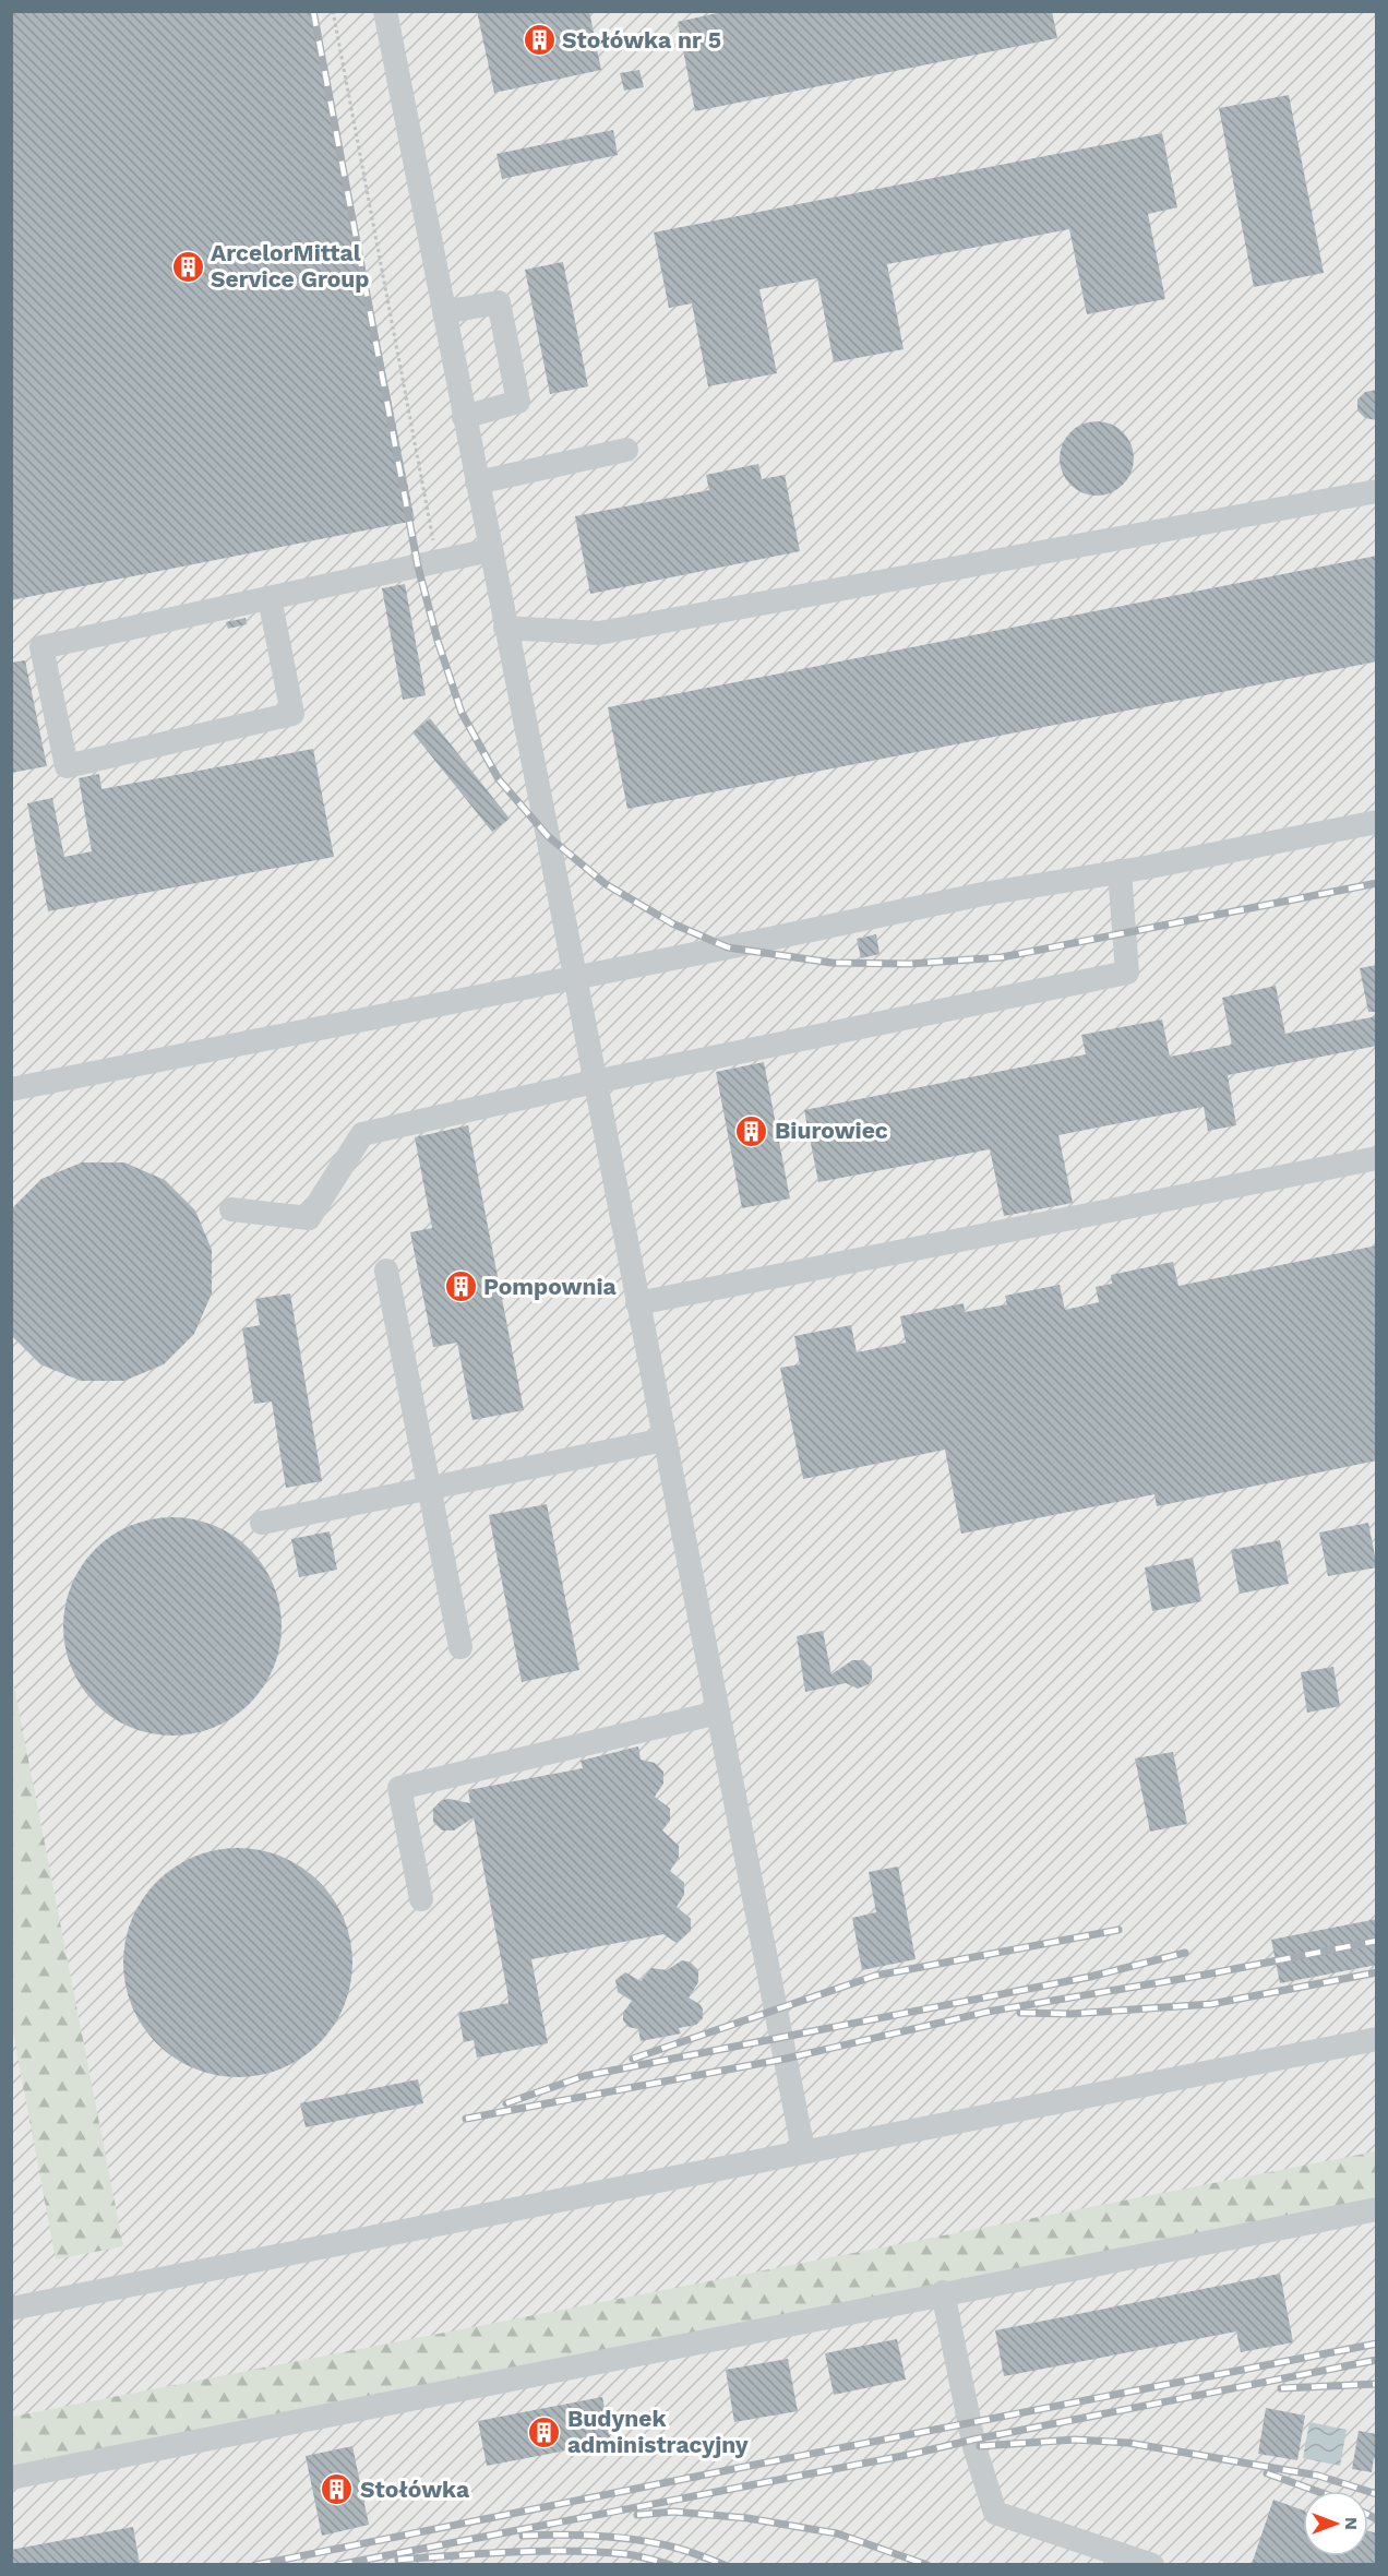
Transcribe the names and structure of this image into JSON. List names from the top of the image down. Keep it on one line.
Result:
{"places":{"building":["Stołówka nr 5","ArcelorMittal Service Group","Biurowiec","Pompownia","Budynek administracyjny","Stołówka"]},"north":"right"}
